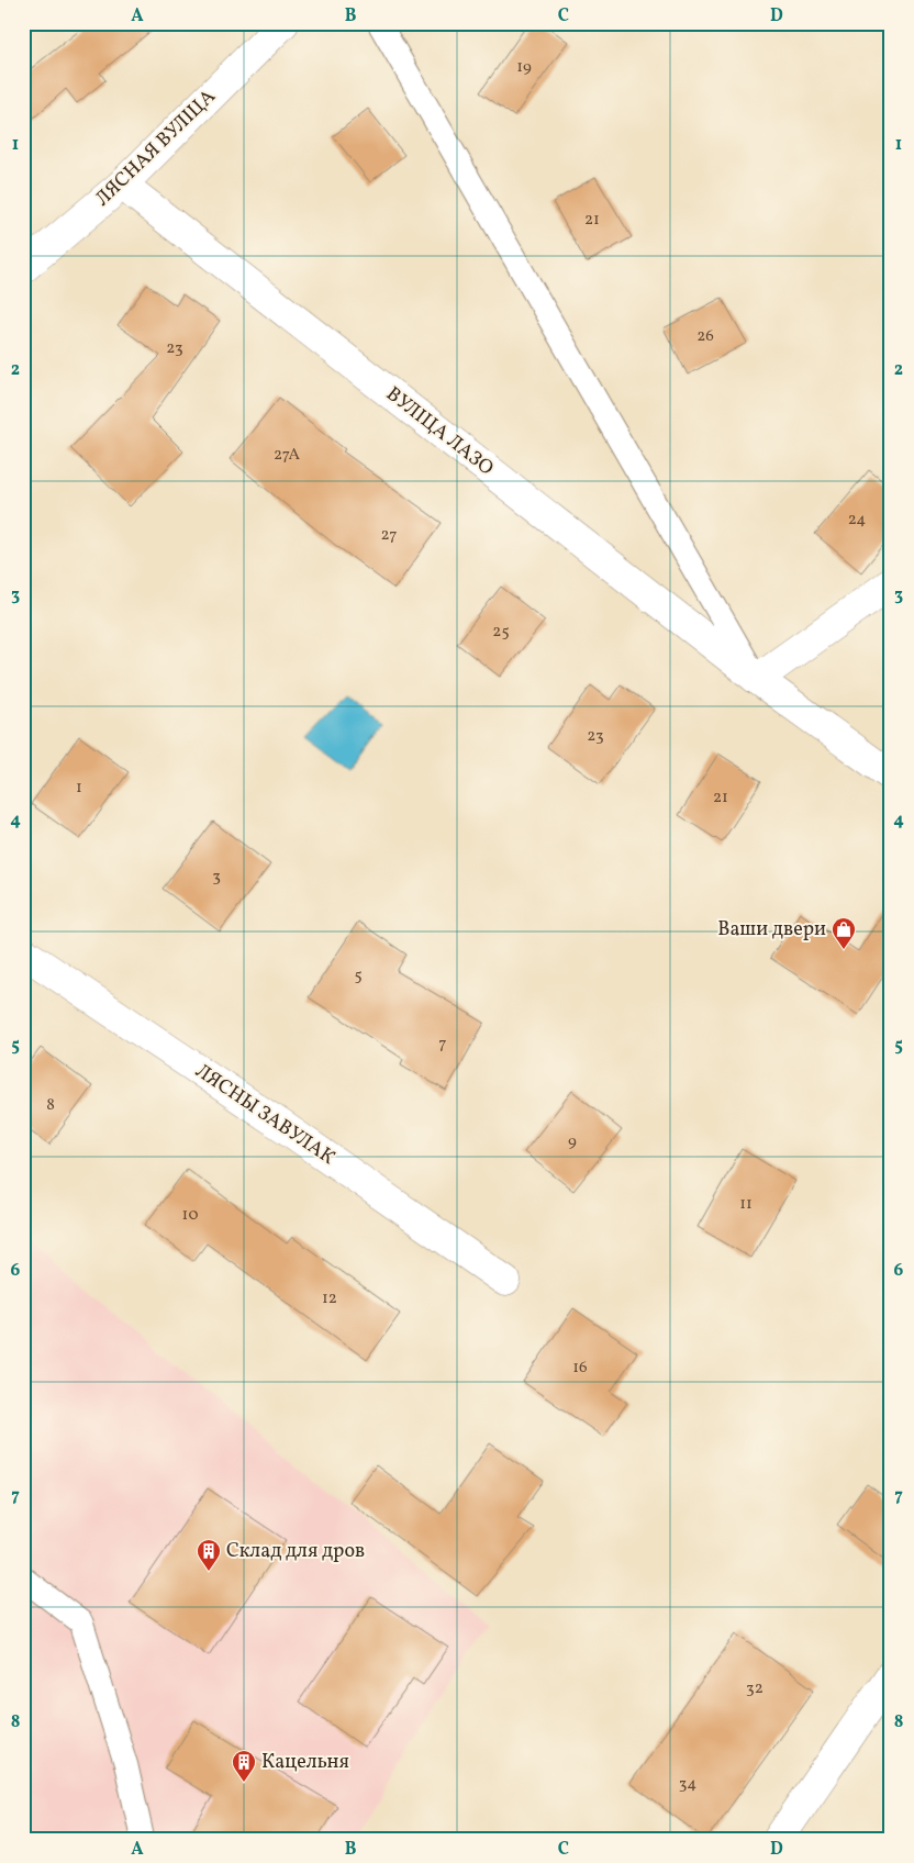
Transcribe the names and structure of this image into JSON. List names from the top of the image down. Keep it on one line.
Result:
{"streets":{"street":["ЛЯСНАЯ ВУЛІЦА","ВУЛІЦА ЛАЗО","ЛЯСНЫ ЗАВУЛАК"]},"crossings":[["ЛЯСНАЯ ВУЛІЦА","ВУЛІЦА ЛАЗО"]],"places":{"shop":["Ваши двери"],"building":["Склад для дров","Кацельня"]},"house_numbers":["19","21","26","23","27А","24","27","25","23","1","21","3","5","7","8","9","11","10","12","16","32","34"],"grid":{"columns":["A","B","C","D"],"rows":["1","2","3","4","5","6","7","8"]}}
